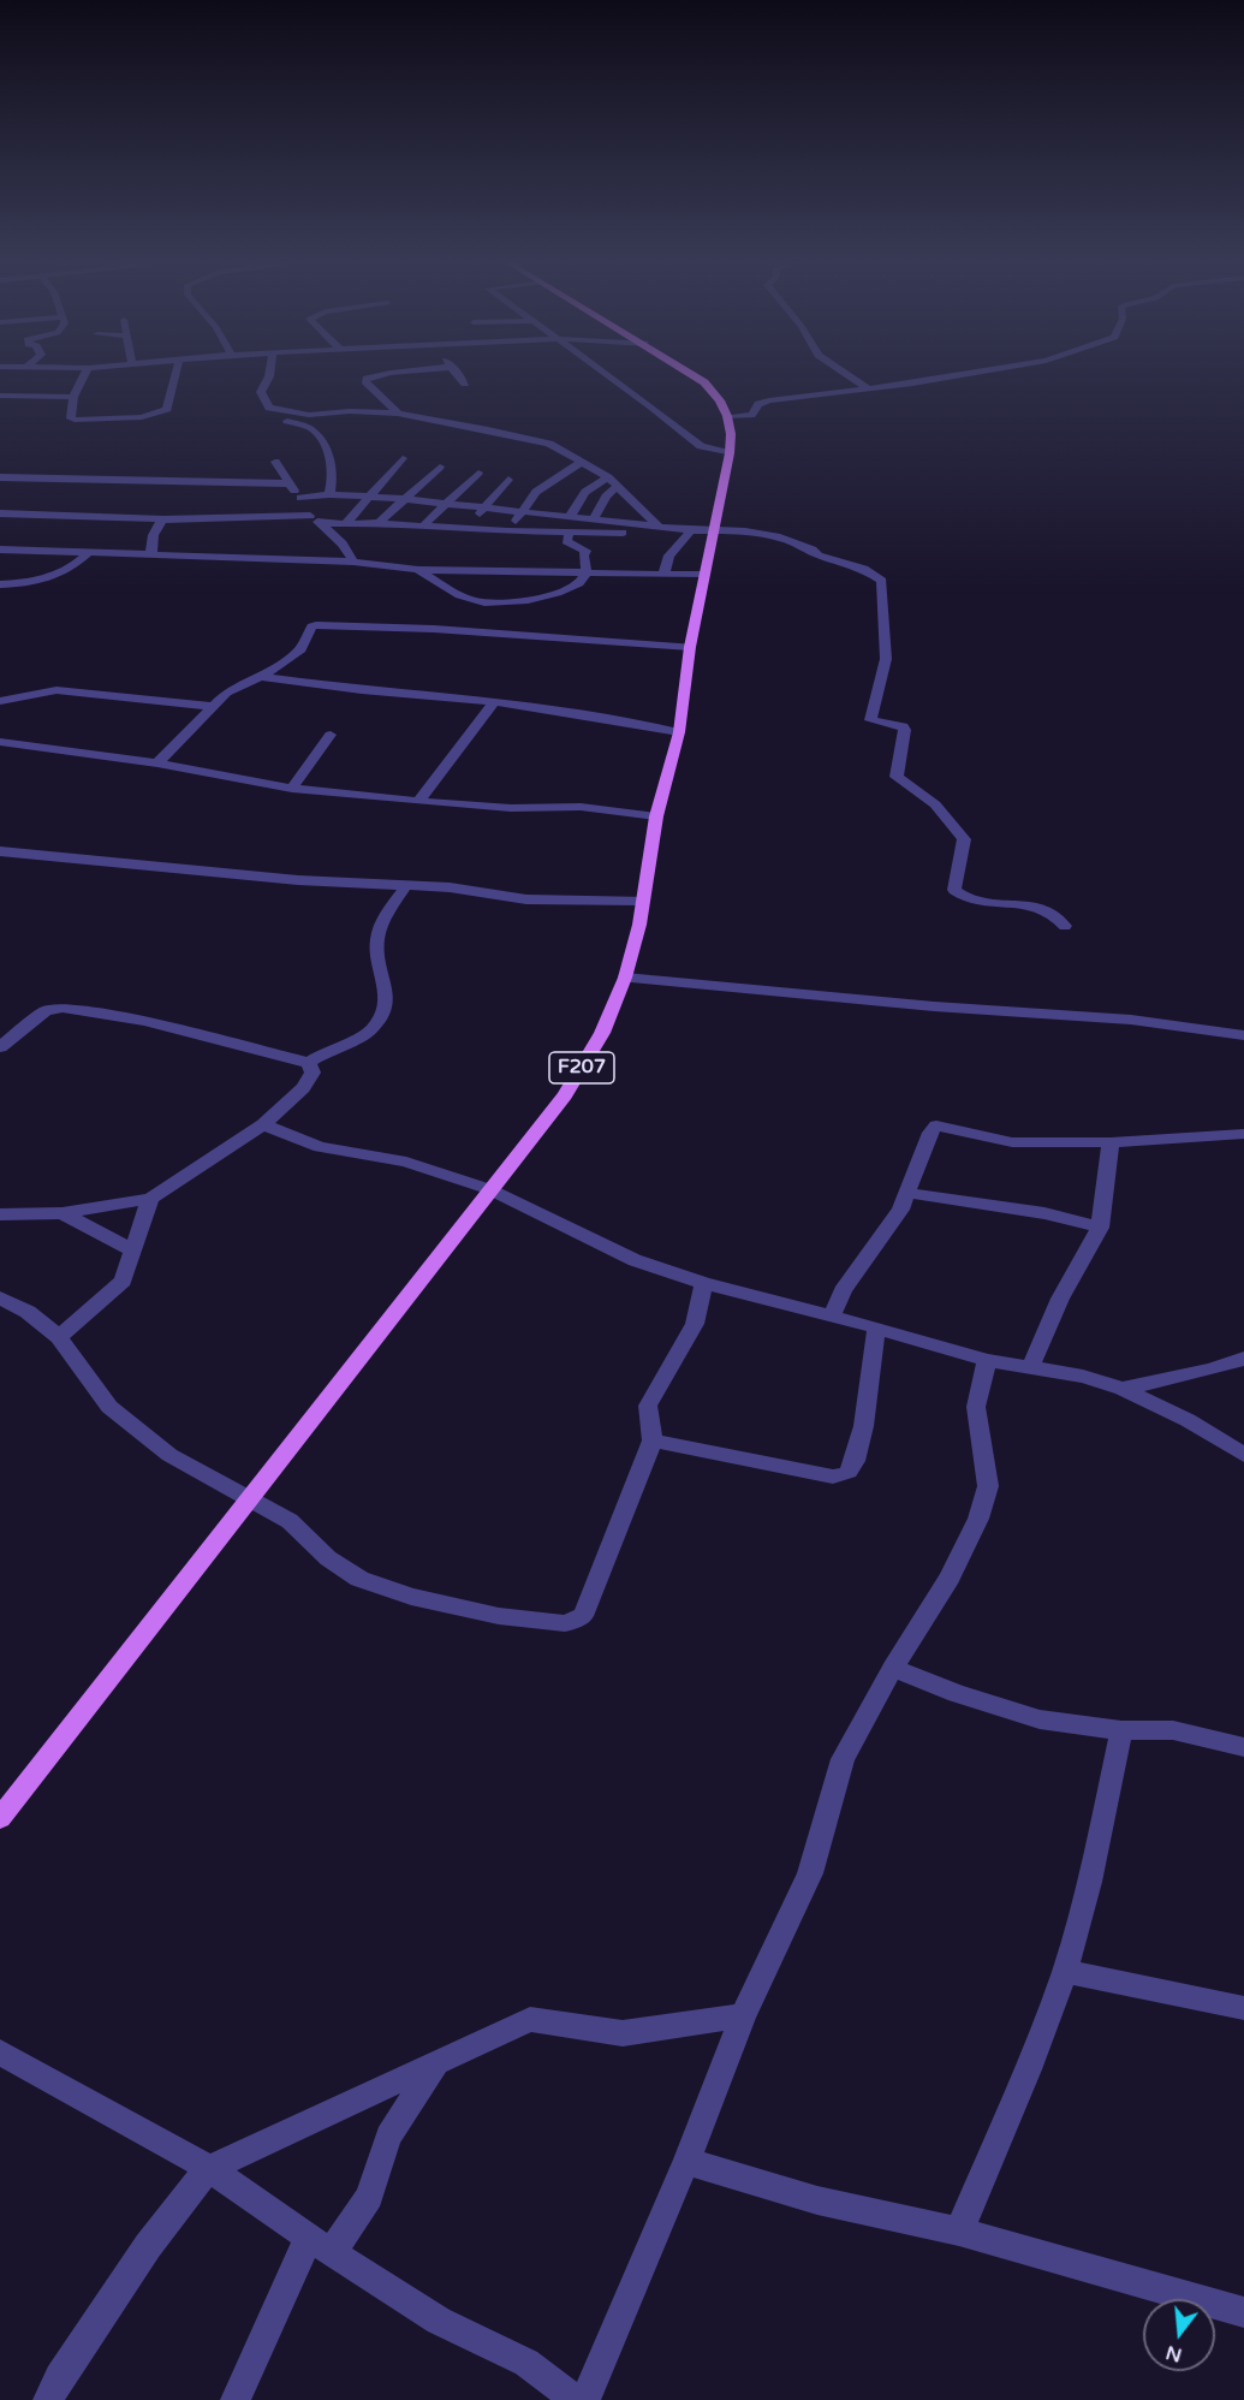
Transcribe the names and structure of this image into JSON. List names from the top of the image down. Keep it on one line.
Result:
{"streets":{"main road":["F207"]},"north":"bottom"}
